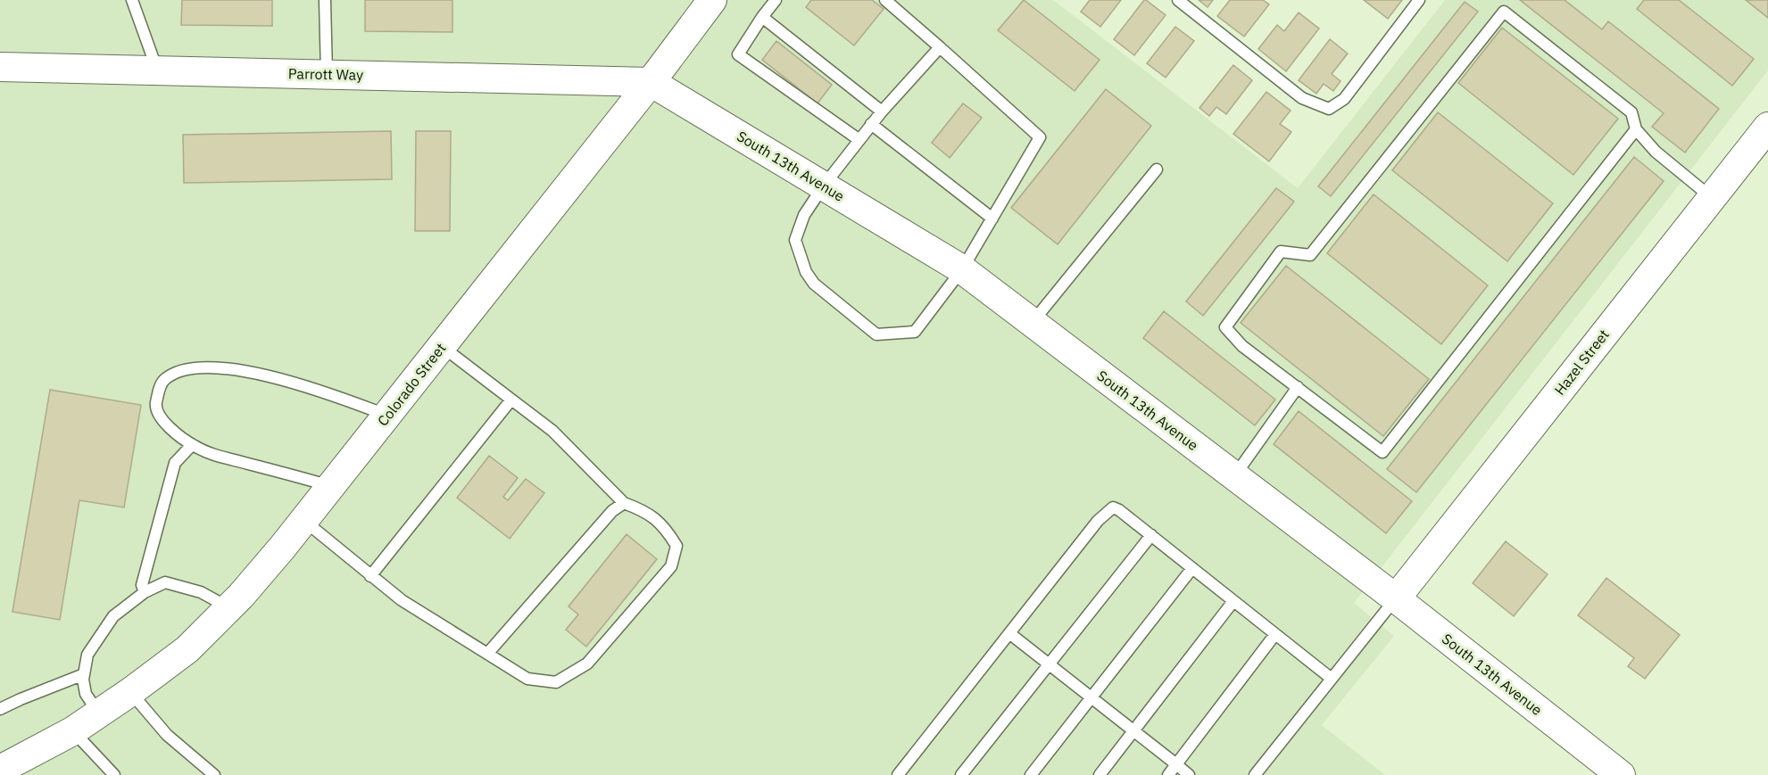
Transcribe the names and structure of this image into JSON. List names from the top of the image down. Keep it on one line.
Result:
{"streets":{"main road":["Parrott Way","South 13th Avenue","Hazel Street","Colorado Street"]},"crossings":[["Parrott Way","South 13th Avenue"],["Parrott Way","Colorado Street"],["South 13th Avenue","Hazel Street"],["South 13th Avenue","Colorado Street"]]}
